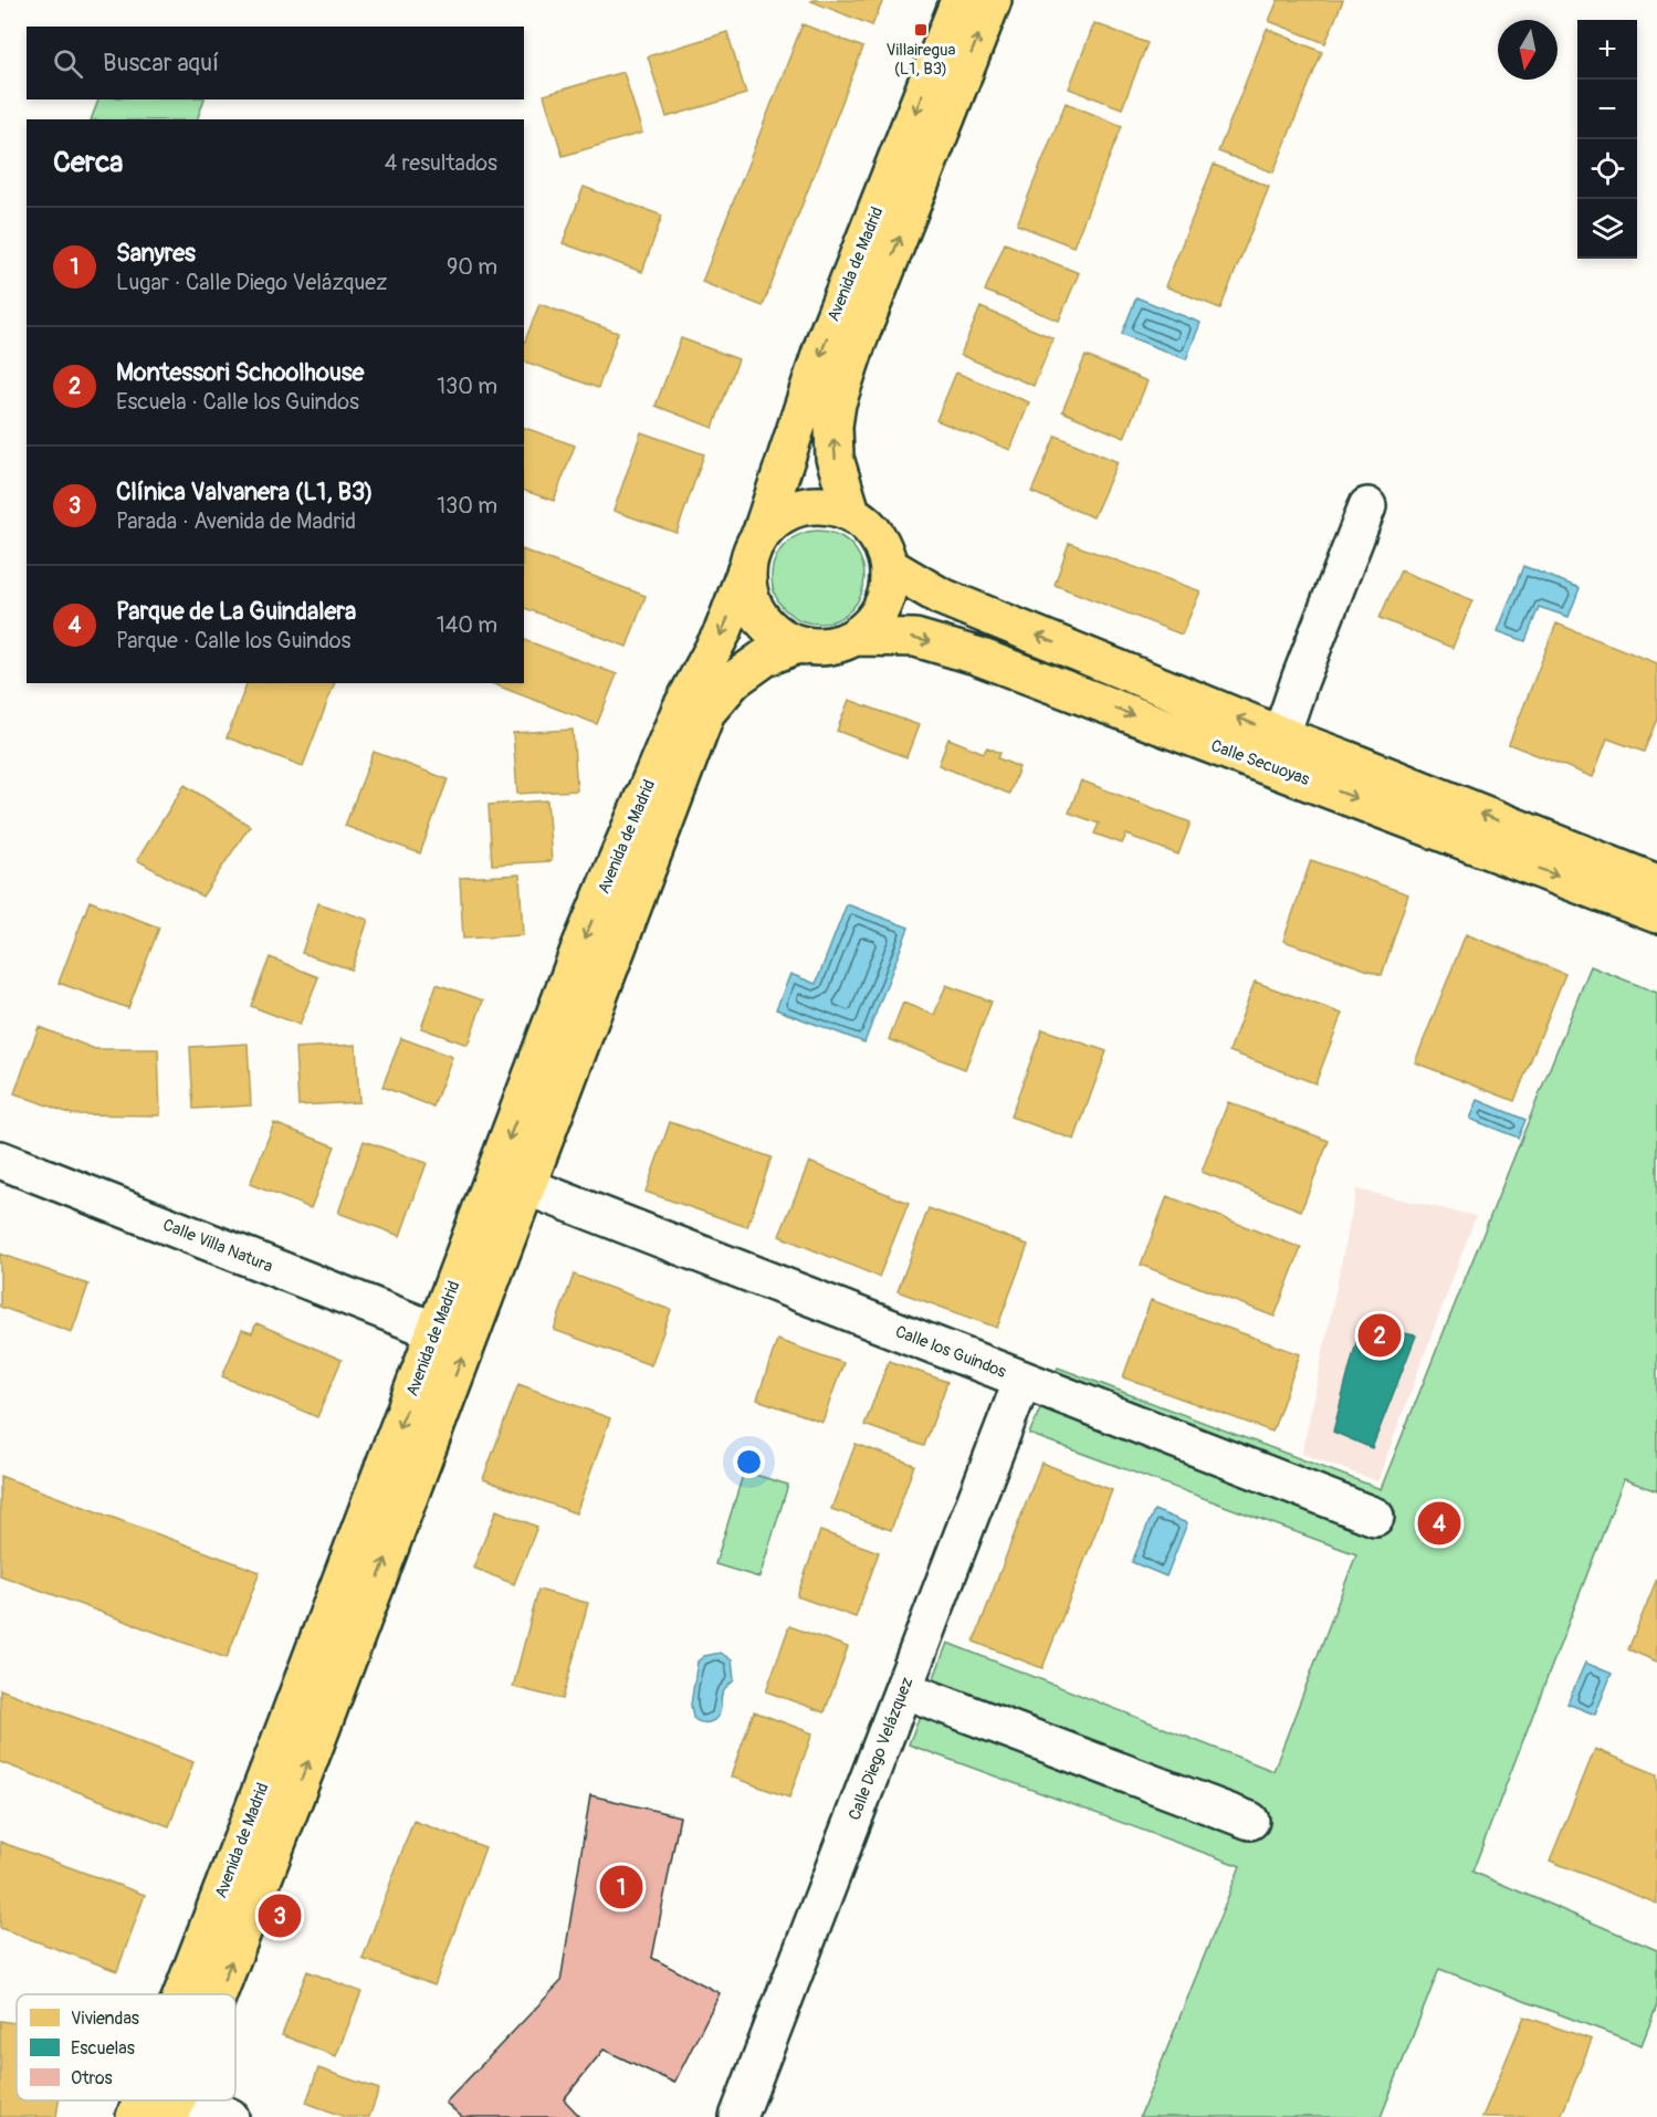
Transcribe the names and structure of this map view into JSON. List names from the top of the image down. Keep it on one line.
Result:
{"streets":{"main road":["Avenida de Madrid","Calle Secuoyas"],"street":["Calle Villa Natura","Calle los Guindos","Calle Diego Velázquez"]},"crossings":[["Avenida de Madrid","Calle Secuoyas"],["Avenida de Madrid","Calle Villa Natura"],["Avenida de Madrid","Calle los Guindos"],["Calle los Guindos","Calle Diego Velázquez"]],"places":{"transit":["Villairegua (L1, B3)"]},"legend":["Viviendas","Escuelas","Otros"],"north":"bottom","page":{"map_buttons":["+","−"],"search":"Buscar aquí","heading":["Cerca","4 resultados"],"list":[{"mark":"1","name":"Sanyres","note":"Lugar · Calle Diego Velázquez","value":"90 m"},{"mark":"2","name":"Montessori Schoolhouse","note":"Escuela · Calle los Guindos","value":"130 m"},{"mark":"3","name":"Clínica Valvanera (L1, B3)","note":"Parada · Avenida de Madrid","value":"130 m"},{"mark":"4","name":"Parque de La Guindalera","note":"Parque · Calle los Guindos","value":"140 m"}],"pins":["2","4","1","3"]}}
